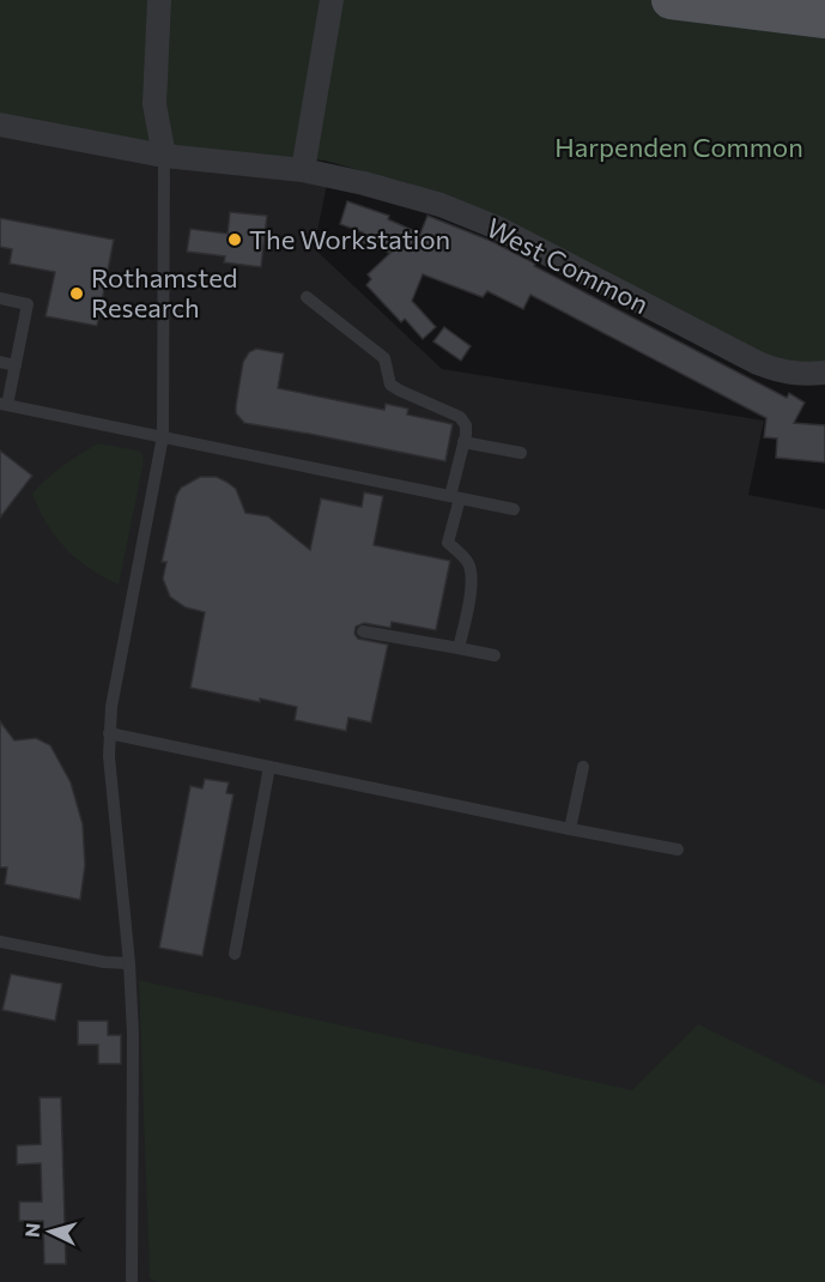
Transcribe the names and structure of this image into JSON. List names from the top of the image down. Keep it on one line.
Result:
{"streets":{"street":["West Common"]},"parks":["Harpenden Common"],"places":["The Workstation","Rothamsted Research"],"north":"left"}
